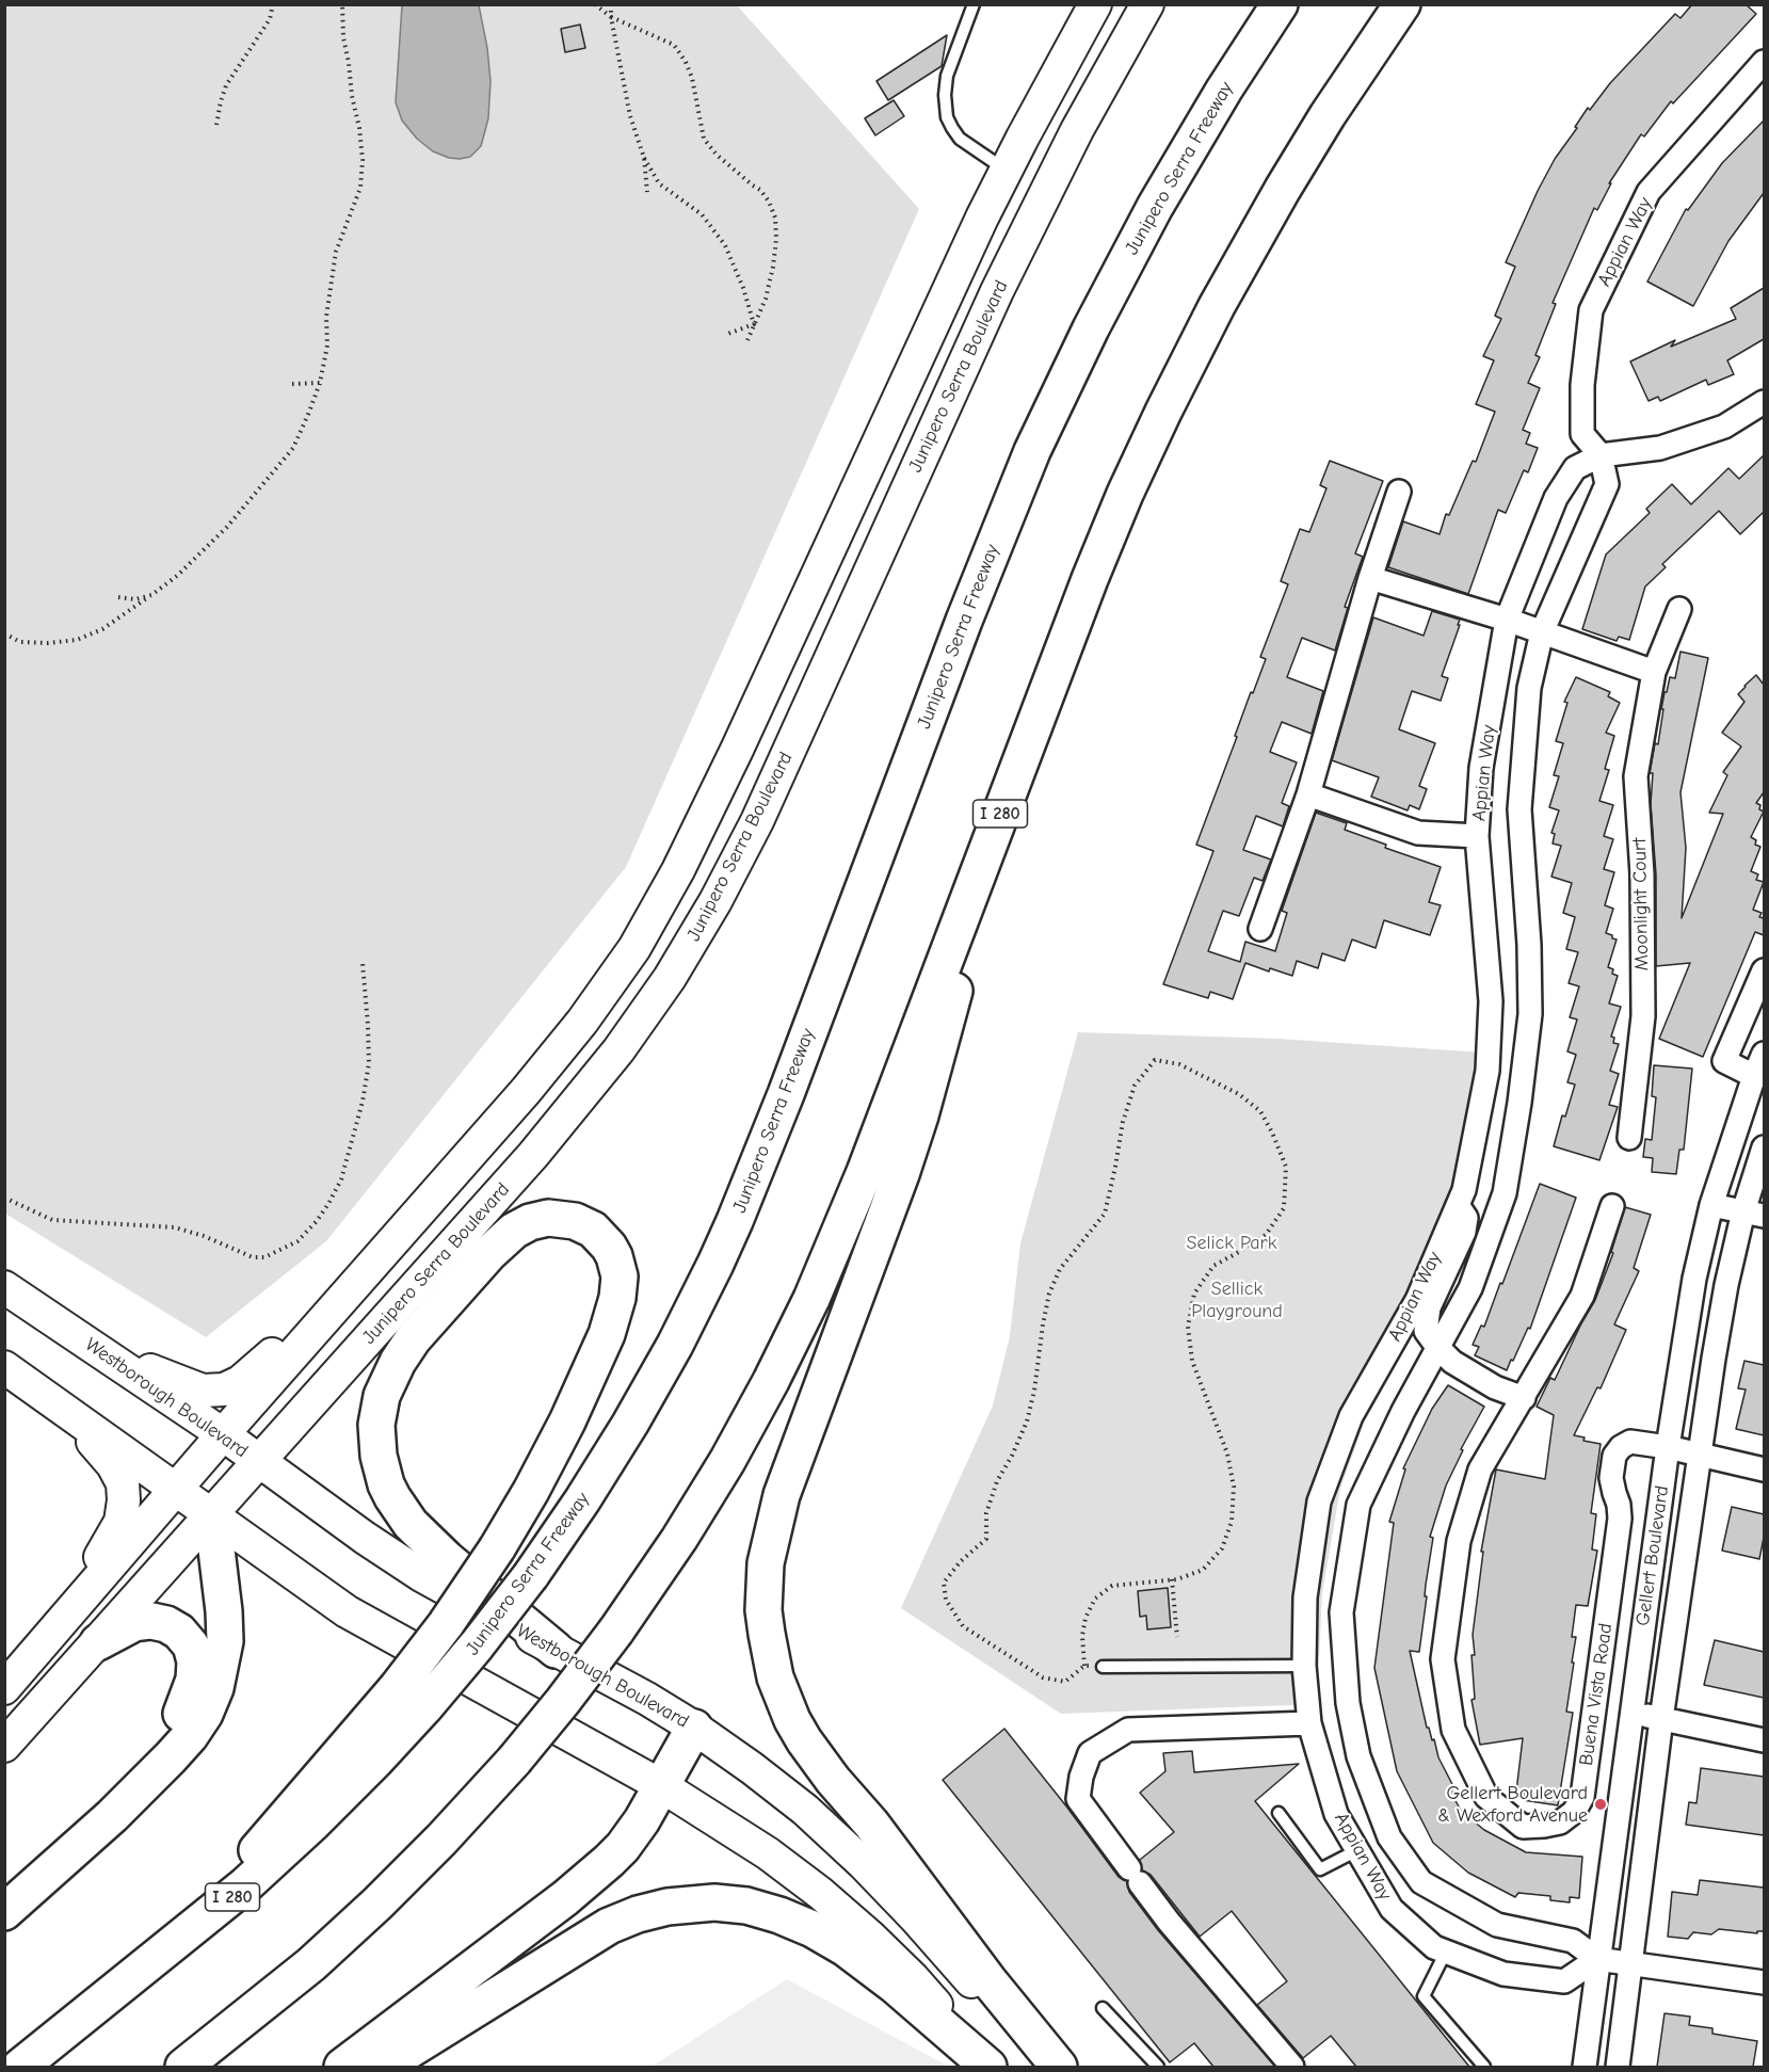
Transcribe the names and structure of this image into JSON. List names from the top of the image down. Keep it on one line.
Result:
{"streets":{"highway":["Junipero Serra Freeway","I 280"],"main road":["Junipero Serra Boulevard","Westborough Boulevard"],"street":["Appian Way","Moonlight Court","Gellert Boulevard","Buena Vista Road"]},"crossings":[["Appian Way","Gellert Boulevard"],["Junipero Serra Boulevard","Westborough Boulevard"],["Gellert Boulevard","Buena Vista Road"]],"parks":["Selick Park","Sellick Playground"],"places":["Gellert Boulevard & Wexford Avenue"]}
